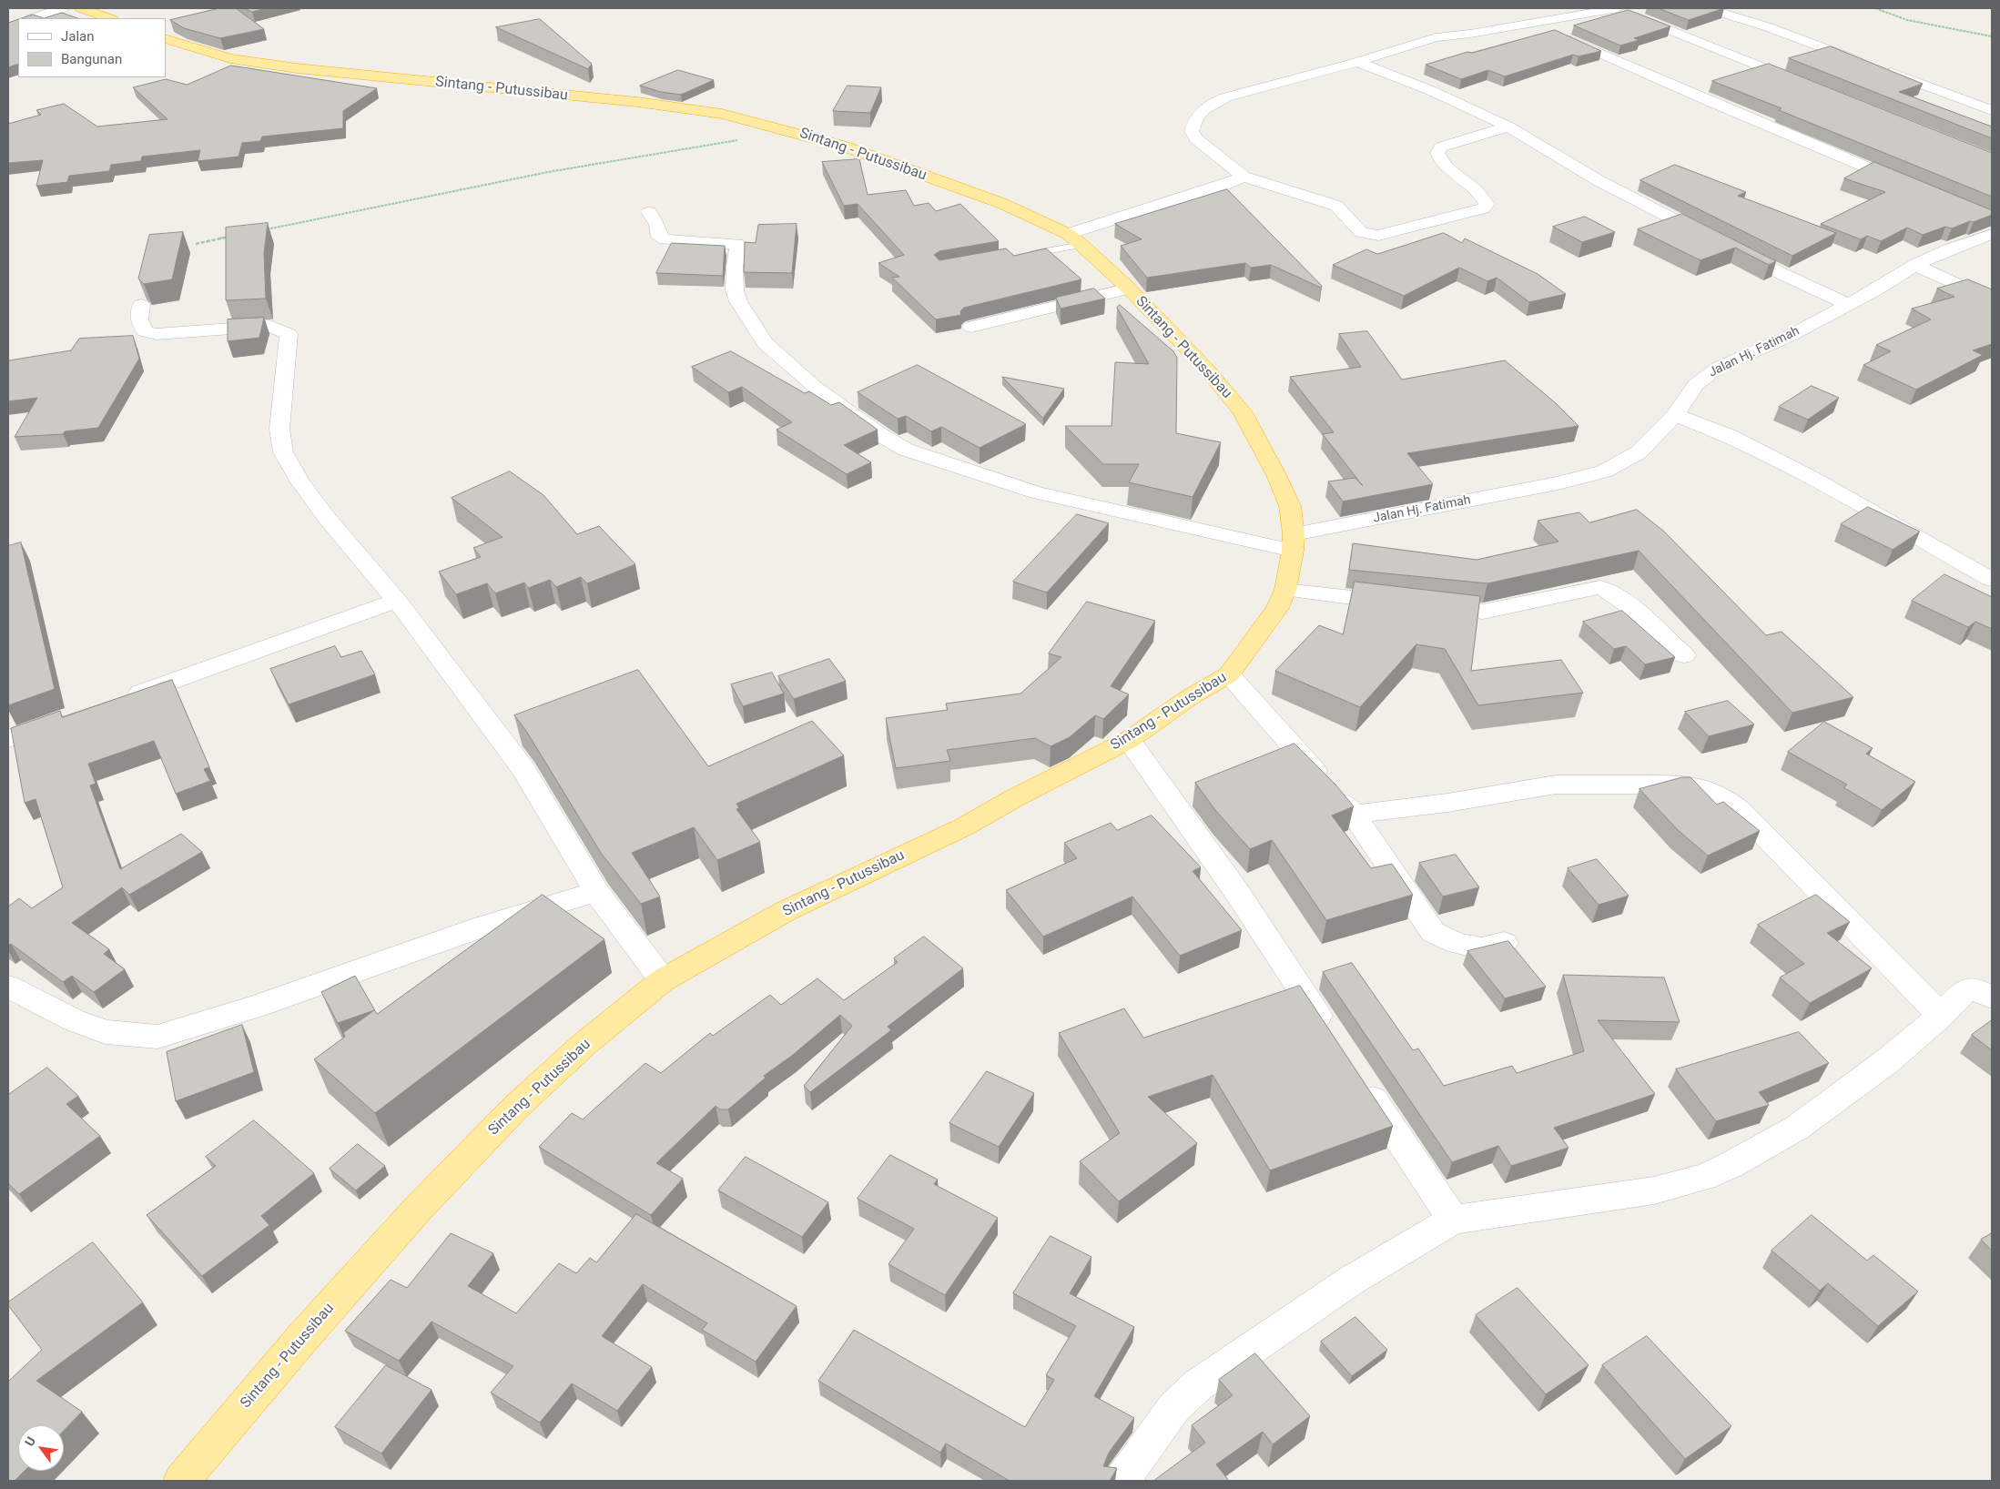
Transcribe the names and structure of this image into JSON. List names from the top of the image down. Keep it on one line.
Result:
{"streets":{"highway":["Sintang - Putussibau"],"street":["Jalan Hj. Fatimah"]},"crossings":[["Sintang - Putussibau","Jalan Hj. Fatimah"]],"legend":["Jalan","Bangunan"],"north":"top left"}
